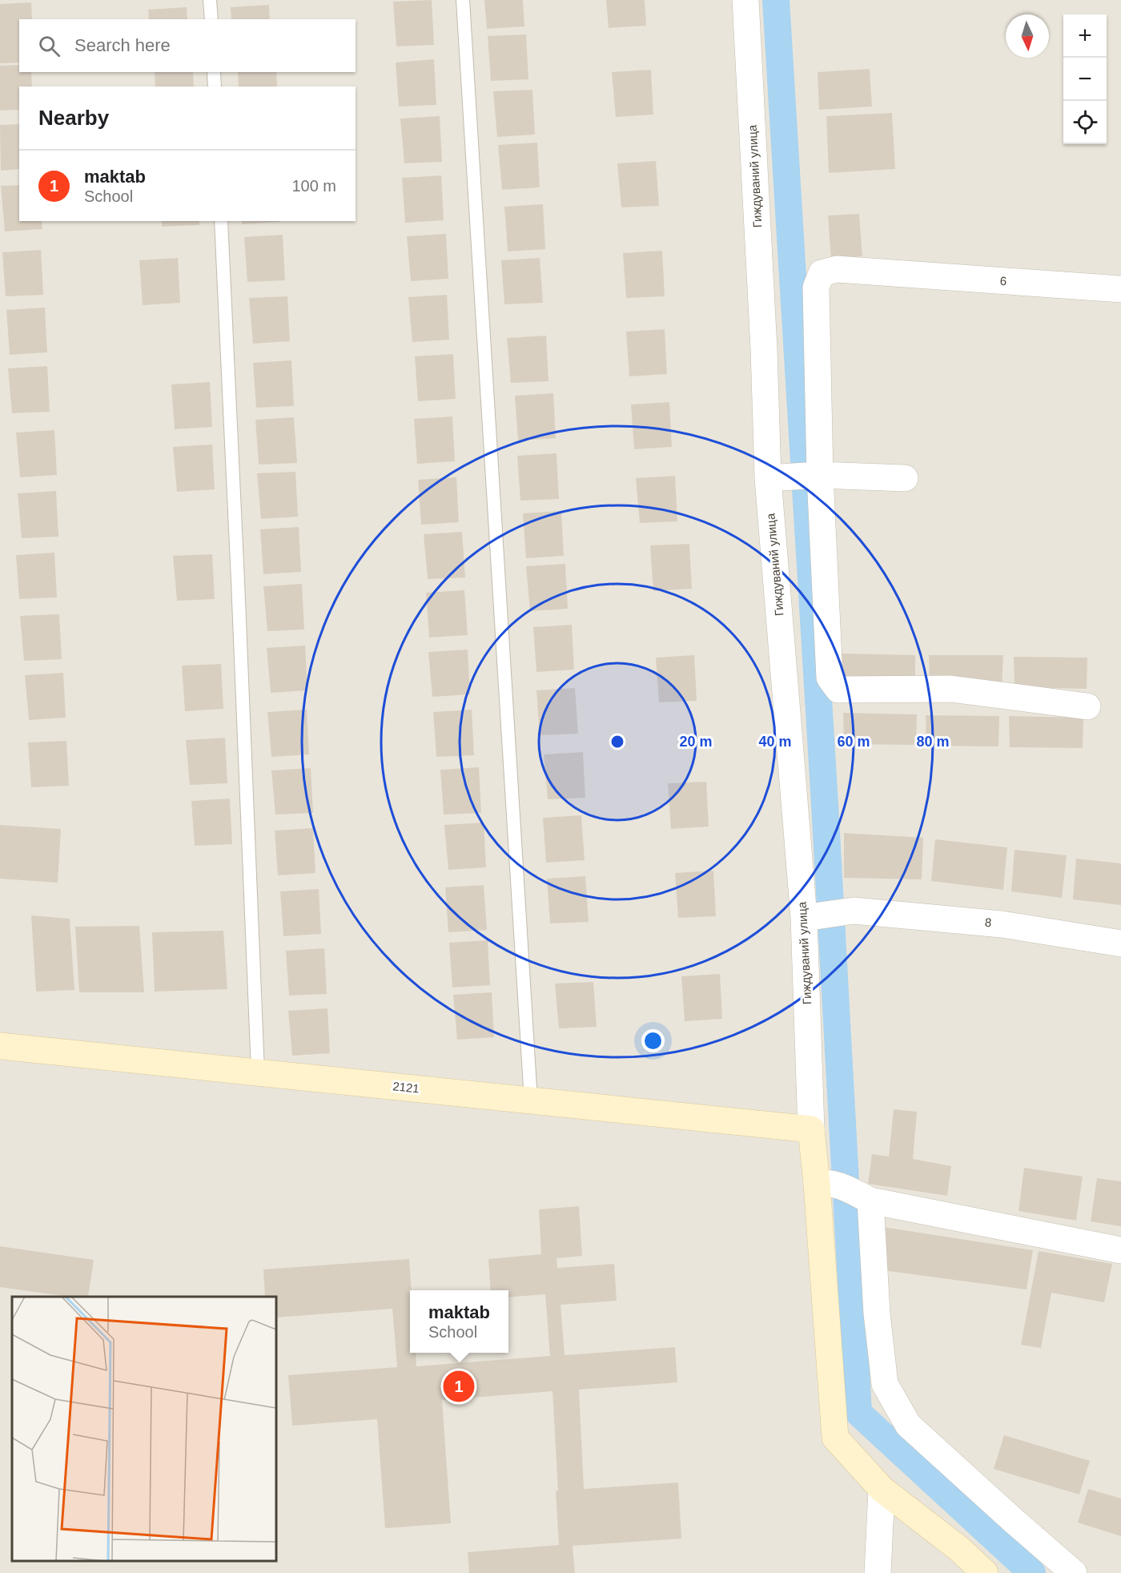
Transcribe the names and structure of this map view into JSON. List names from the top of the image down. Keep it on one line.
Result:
{"streets":{"street":["Гиждуваний улица","6","8","2121"]},"crossings":[["Гиждуваний улица","8"],["Гиждуваний улица","2121"]],"north":"bottom","page":{"map_buttons":["+","−"],"search":"Search here","heading":"Nearby","list":[{"mark":"1","name":"maktab","note":"School","value":"100 m"}],"popup":["maktab","School"],"pins":"1"},"rings":["20 m","40 m","60 m","80 m"]}
